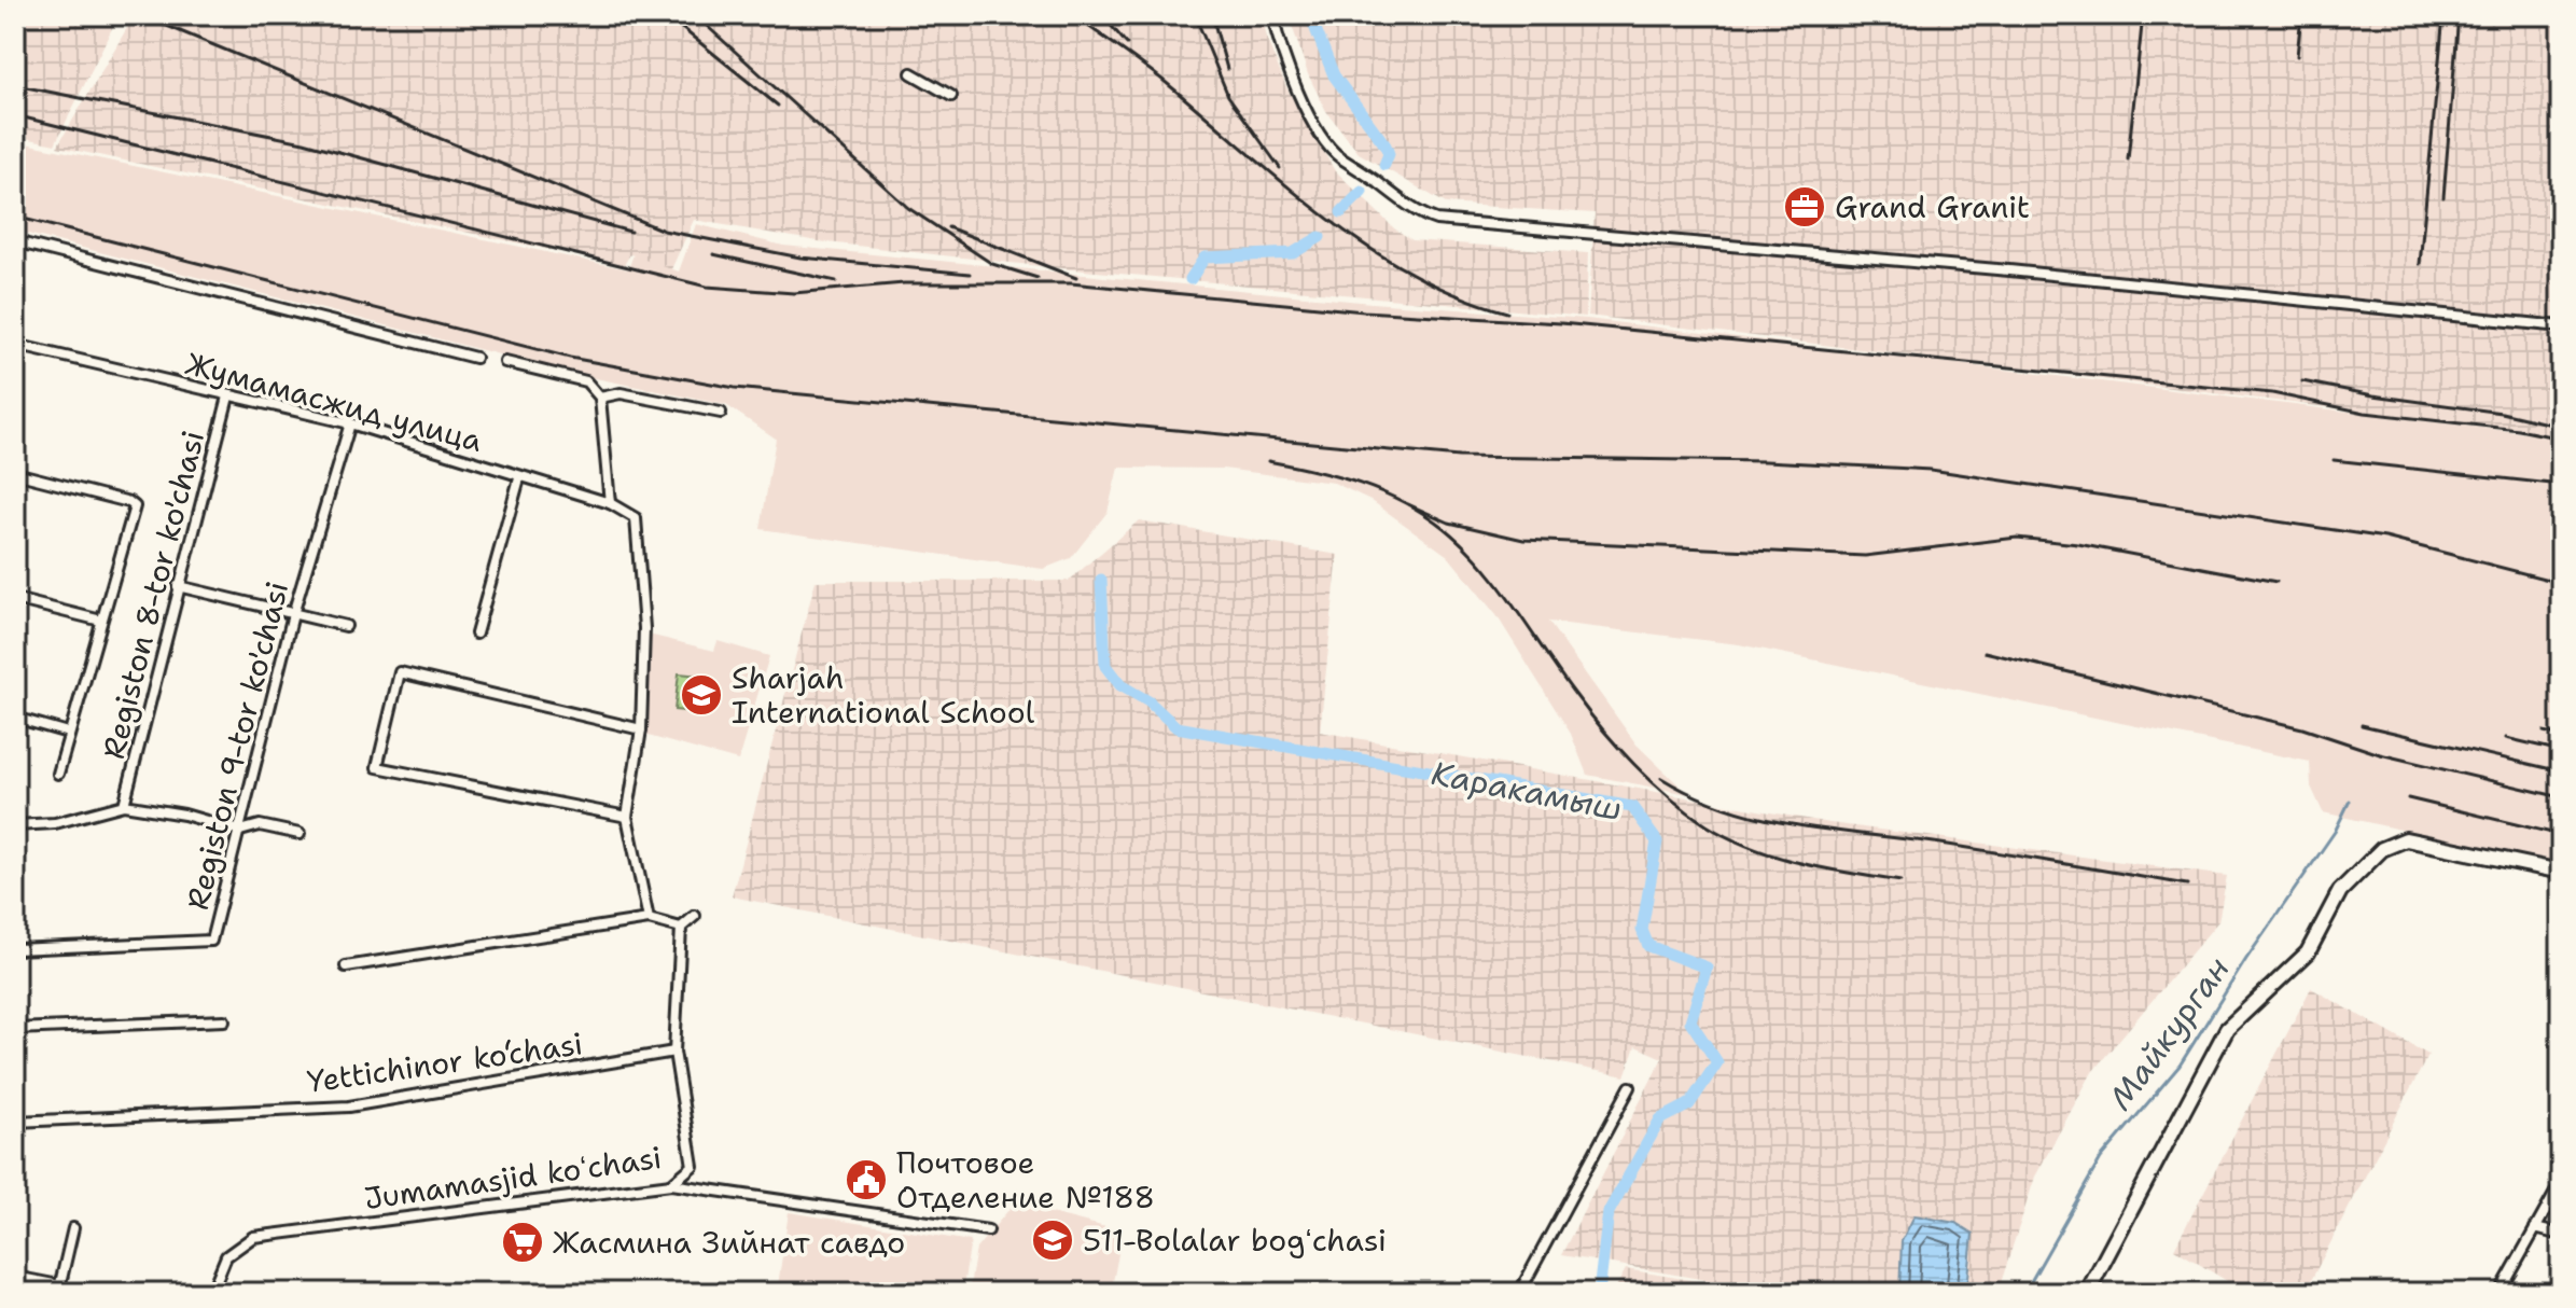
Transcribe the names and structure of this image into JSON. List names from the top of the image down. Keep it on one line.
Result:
{"streets":{"street":["Жумамасжид улица","Registon 8-tor ko'chasi","Registon 9-tor ko'chasi","Yettichinor ko‘chasi","Jumamasjid koʻchasi"]},"crossings":[["Жумамасжид улица","Registon 8-tor ko'chasi"],["Жумамасжид улица","Registon 9-tor ko'chasi"],["Registon 8-tor ko'chasi","Registon 9-tor ko'chasi"],["Yettichinor ko‘chasi","Jumamasjid koʻchasi"]],"water":["Каракамыш","Майкурган"],"places":{"office":["Grand Granit"],"school or university":["Sharjah International School","511-Bolalar bogʻchasi"],"public building":["Почтовое Отделение №188"],"supermarket":["Жасмина Зийнат савдо"]}}
